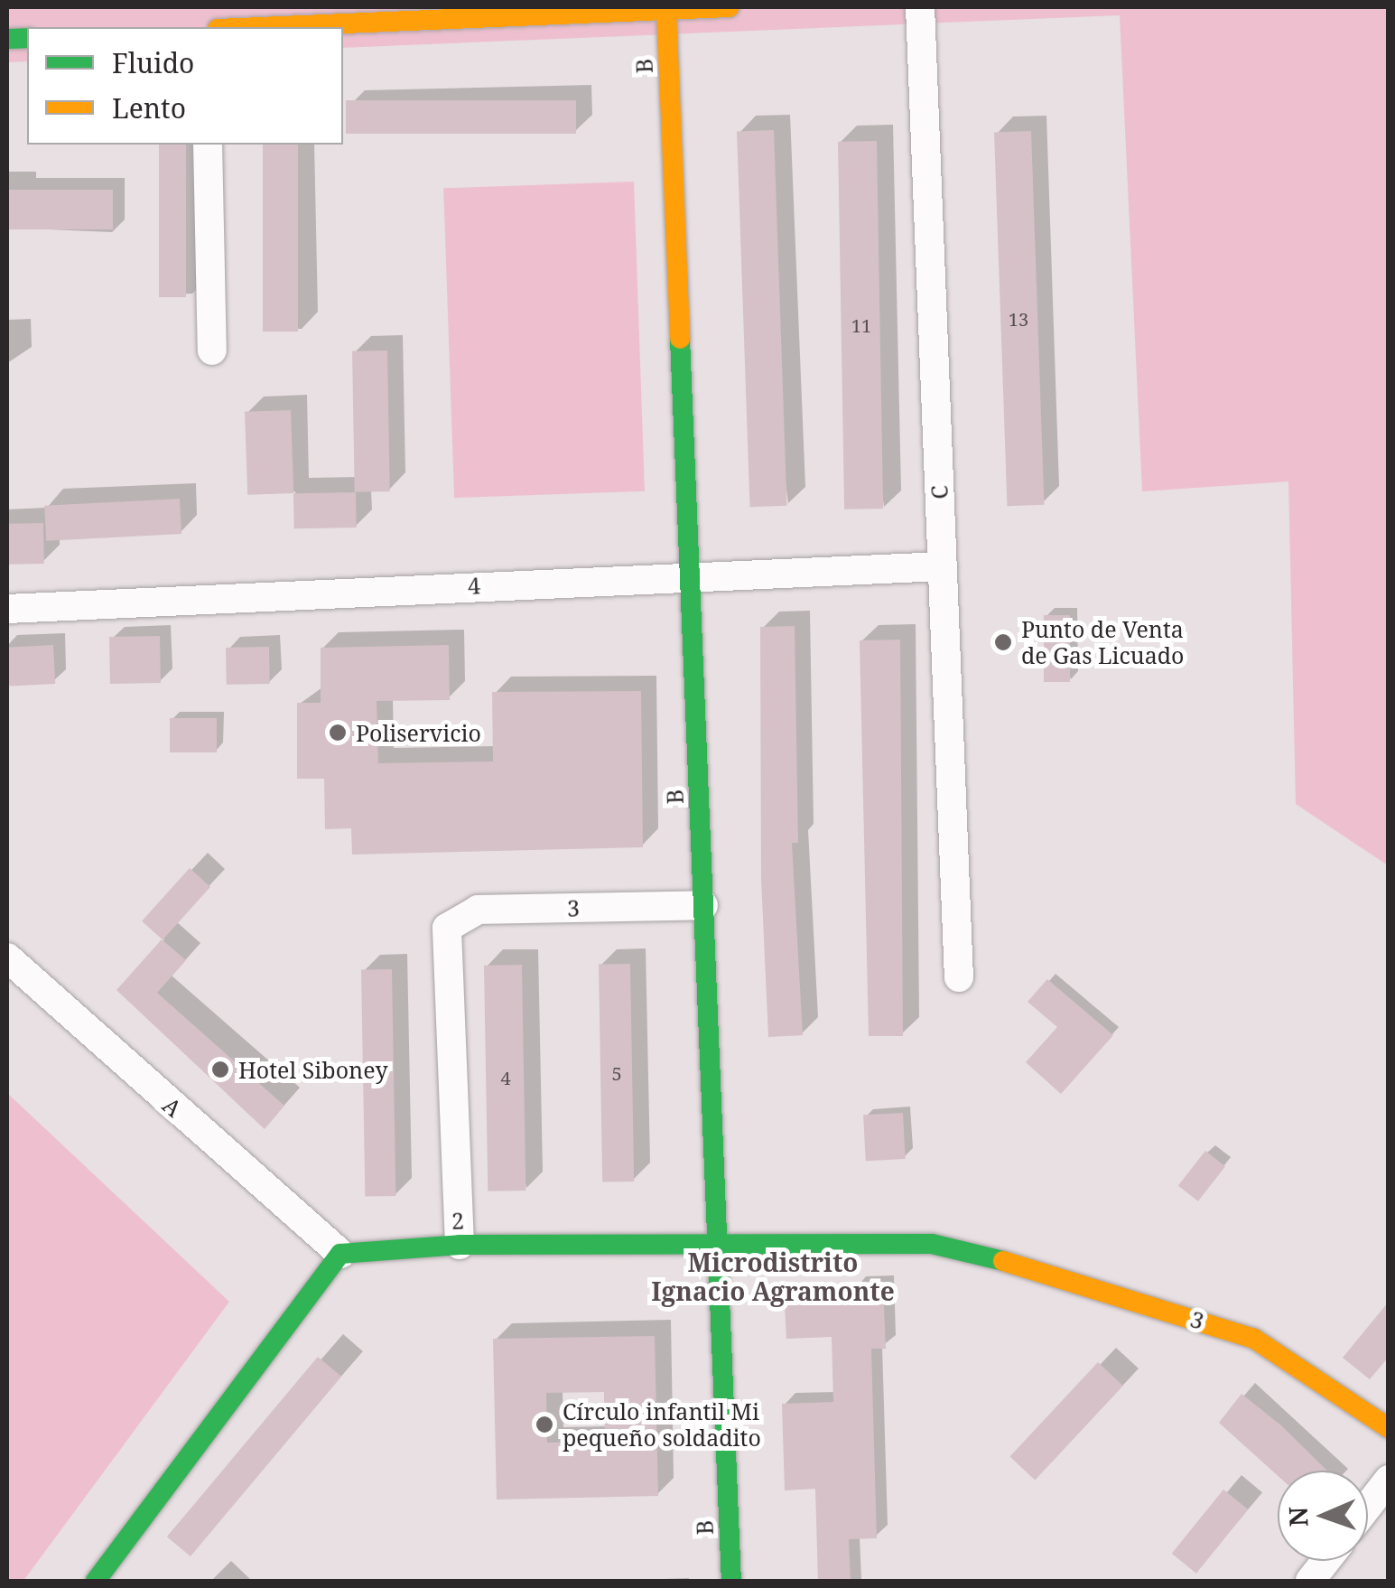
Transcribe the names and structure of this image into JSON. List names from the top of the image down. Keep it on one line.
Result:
{"streets":{"street":["B","C","4","3","A","2"]},"crossings":[["B","4"],["B","3"],["B","2"],["C","4"],["3","2"],["A","2"]],"districts":["Microdistrito Ignacio Agramonte"],"places":["Punto de Venta de Gas Licuado","Poliservicio","Hotel Siboney","Círculo infantil Mi pequeño soldadito"],"house_numbers":["13","11","5","4"],"legend":["Fluido","Lento"],"north":"left"}
